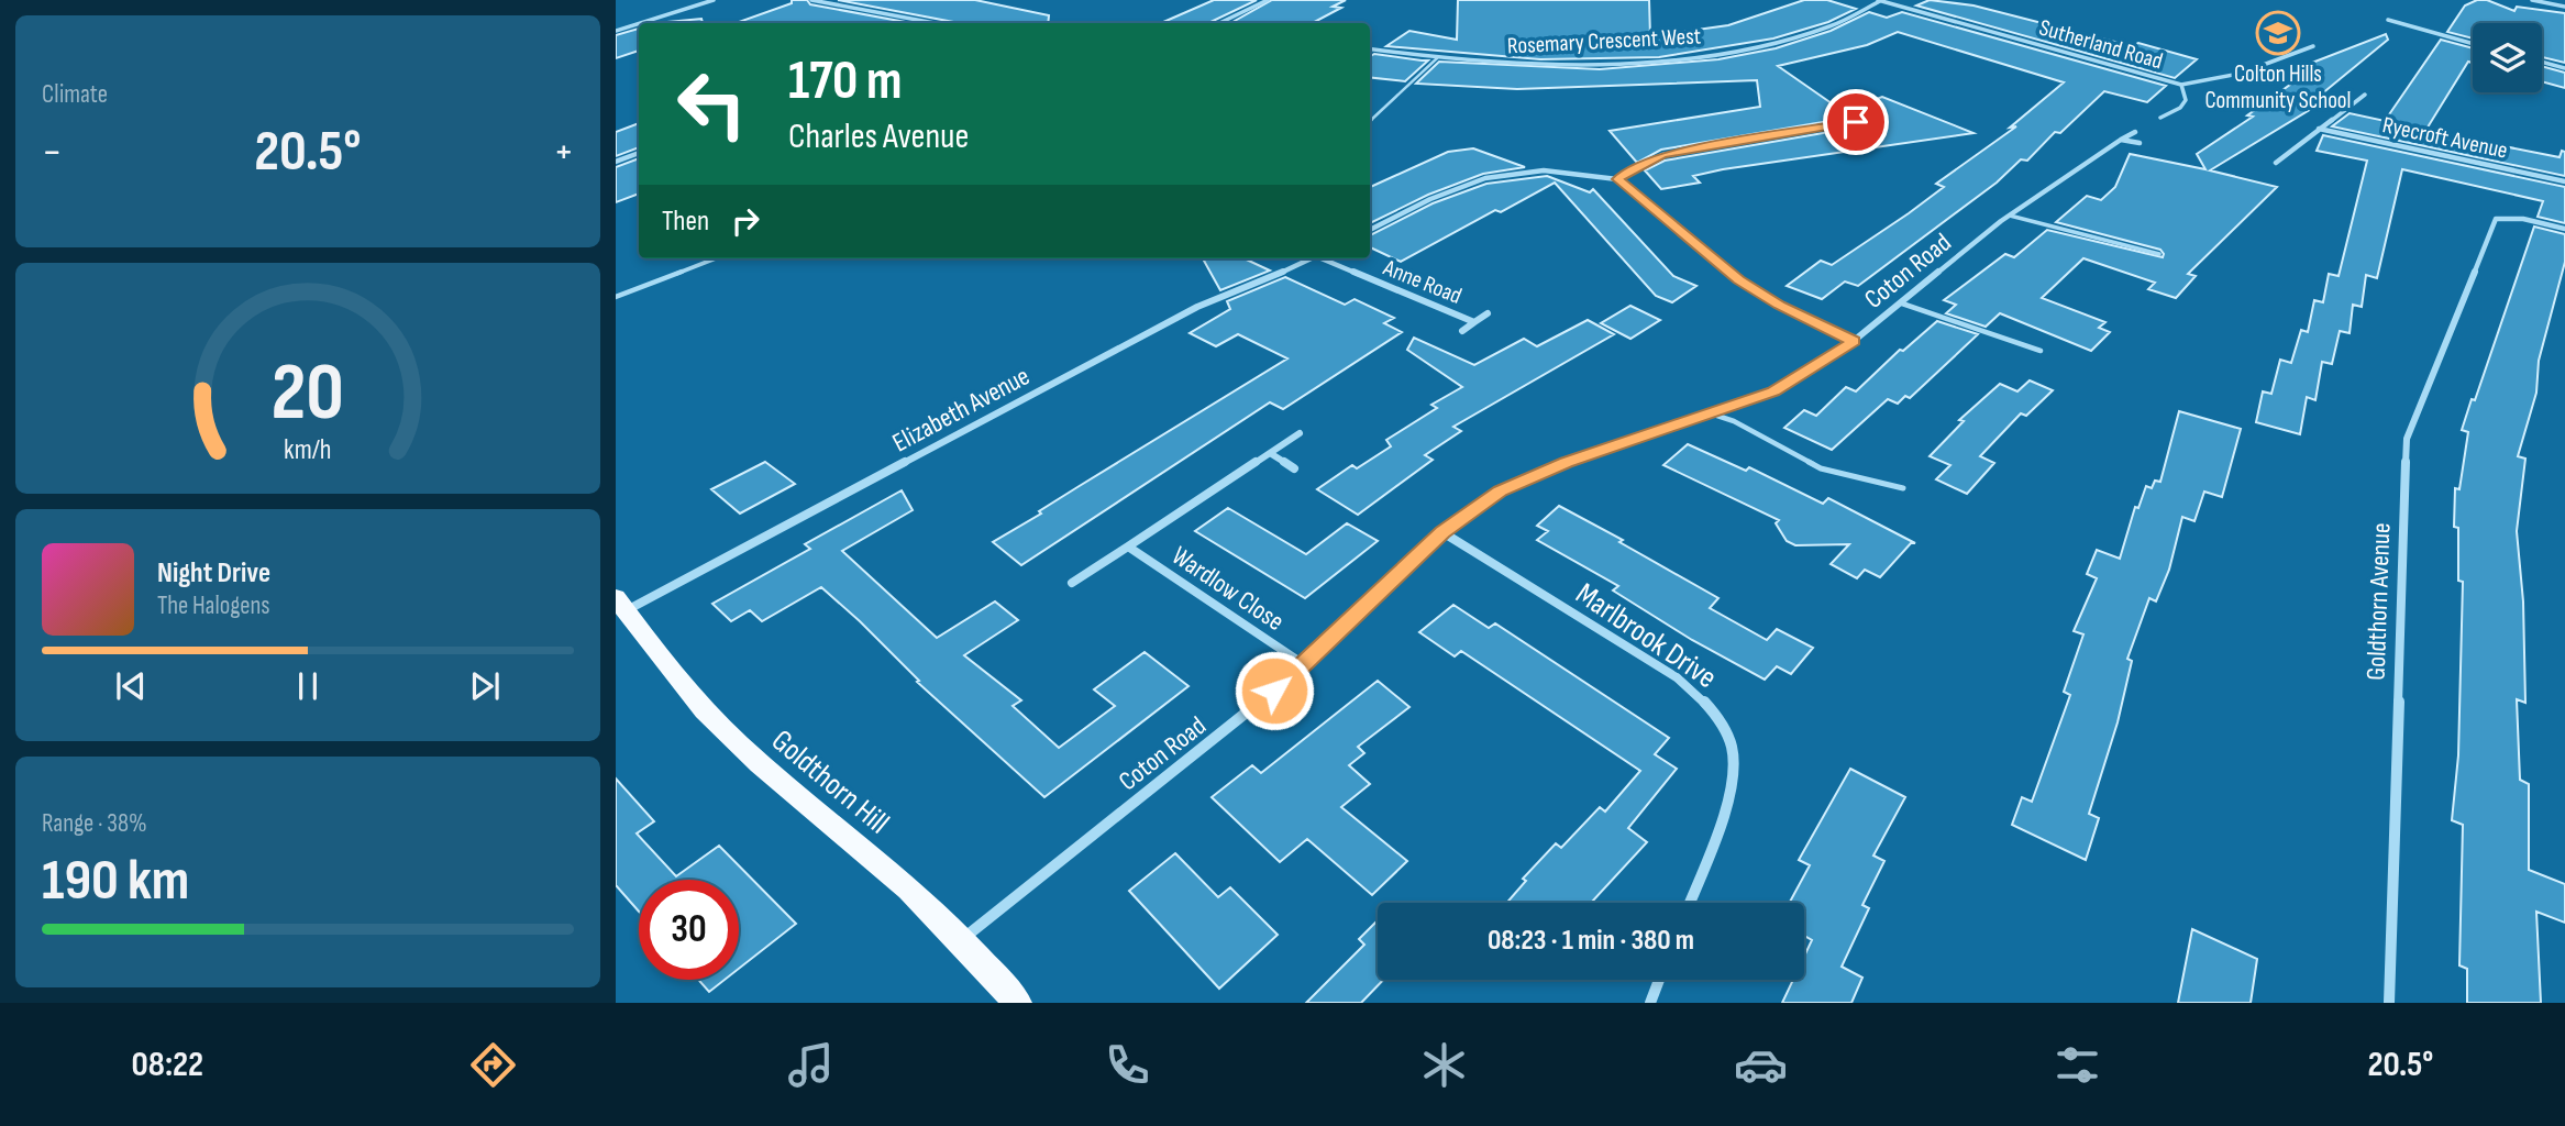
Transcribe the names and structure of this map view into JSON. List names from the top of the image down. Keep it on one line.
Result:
{"streets":{"main road":["Goldthorn Hill"],"street":["Rosemary Crescent West","Sutherland Road","Ryecroft Avenue","Coton Road","Anne Road","Elizabeth Avenue","Wardlow Close","Goldthorn Avenue","Marlbrook Drive"]},"crossings":[["Rosemary Crescent West","Sutherland Road"],["Coton Road","Wardlow Close"],["Coton Road","Marlbrook Drive"],["Coton Road","Goldthorn Hill"],["Elizabeth Avenue","Goldthorn Hill"]],"places":{"school or university":["Colton Hills Community School"]},"page":{"tile":["Climate",["Range · 38%","190 km"]],"turn":["170 m","Charles Avenue"],"heat":["−","20.5°","+"],"then":"Then","song":["Night Drive","The Halogens"],"limit":"30","trip":"08:23 · 1 min · 380 m","tabs":["08:22","20.5°"],"gauge":["20","km/h"]}}
